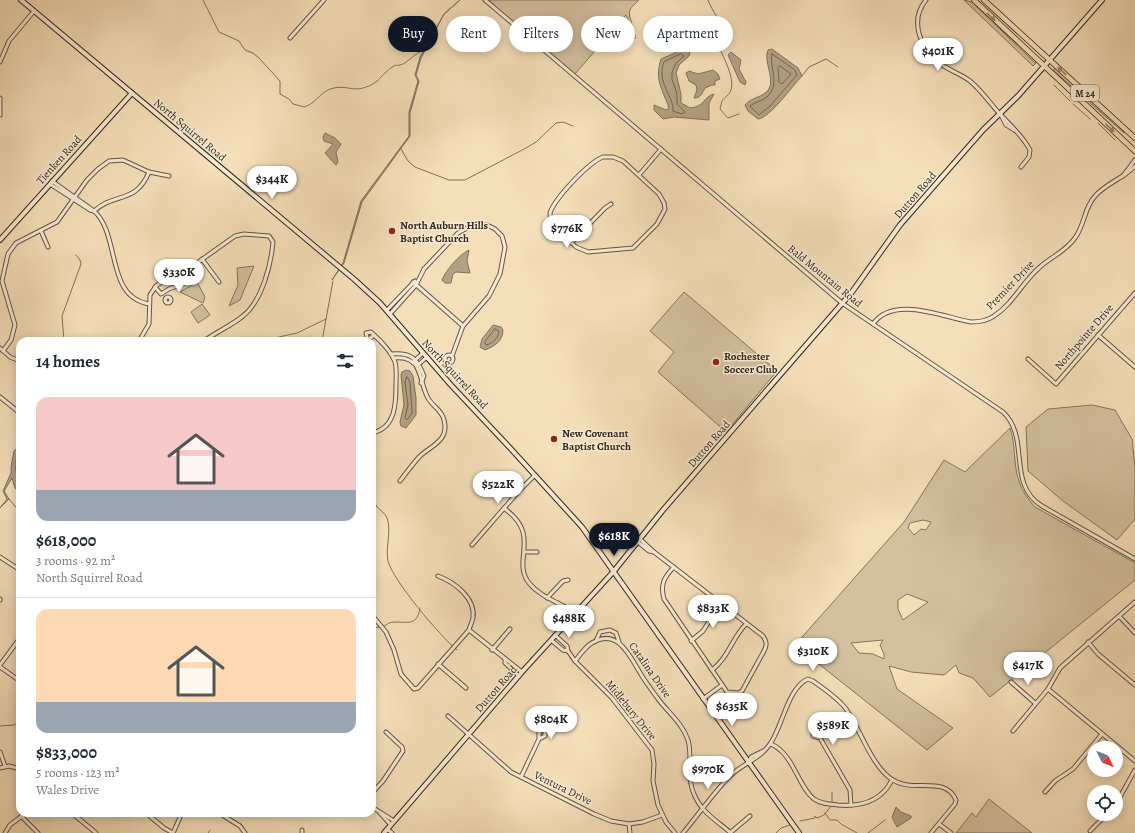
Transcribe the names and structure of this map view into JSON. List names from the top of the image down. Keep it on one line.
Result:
{"streets":{"main road":["M 24"],"street":["North Squirrel Road","Tienken Road","Dutton Road","Bald Mountain Road","Premier Drive","Northpointe Drive","Catalina Drive","Midlebury Drive","Ventura Drive"]},"crossings":[["M 24","Dutton Road"],["North Squirrel Road","Tienken Road"],["North Squirrel Road","Dutton Road"],["Dutton Road","Bald Mountain Road"],["Dutton Road","Midlebury Drive"],["Dutton Road","Ventura Drive"],["Bald Mountain Road","Premier Drive"],["Midlebury Drive","Ventura Drive"]],"places":["North Auburn Hills Baptist Church","Rochester Soccer Club","New Covenant Baptist Church"],"north":"bottom right","page":{"chip":["Buy","Rent","Filters","New","Apartment"],"price":["$401K","$344K","$776K","$330K","$522K","$618K","$833K","$488K","$310K","$417K","$635K","$804K","$589K","$970K"],"heading":"14 homes","list":[{"name":"$618,000","note":"3 rooms · 92 m² · North Squirrel Road"},{"name":"$833,000","note":"5 rooms · 123 m² · Wales Drive"}]}}
